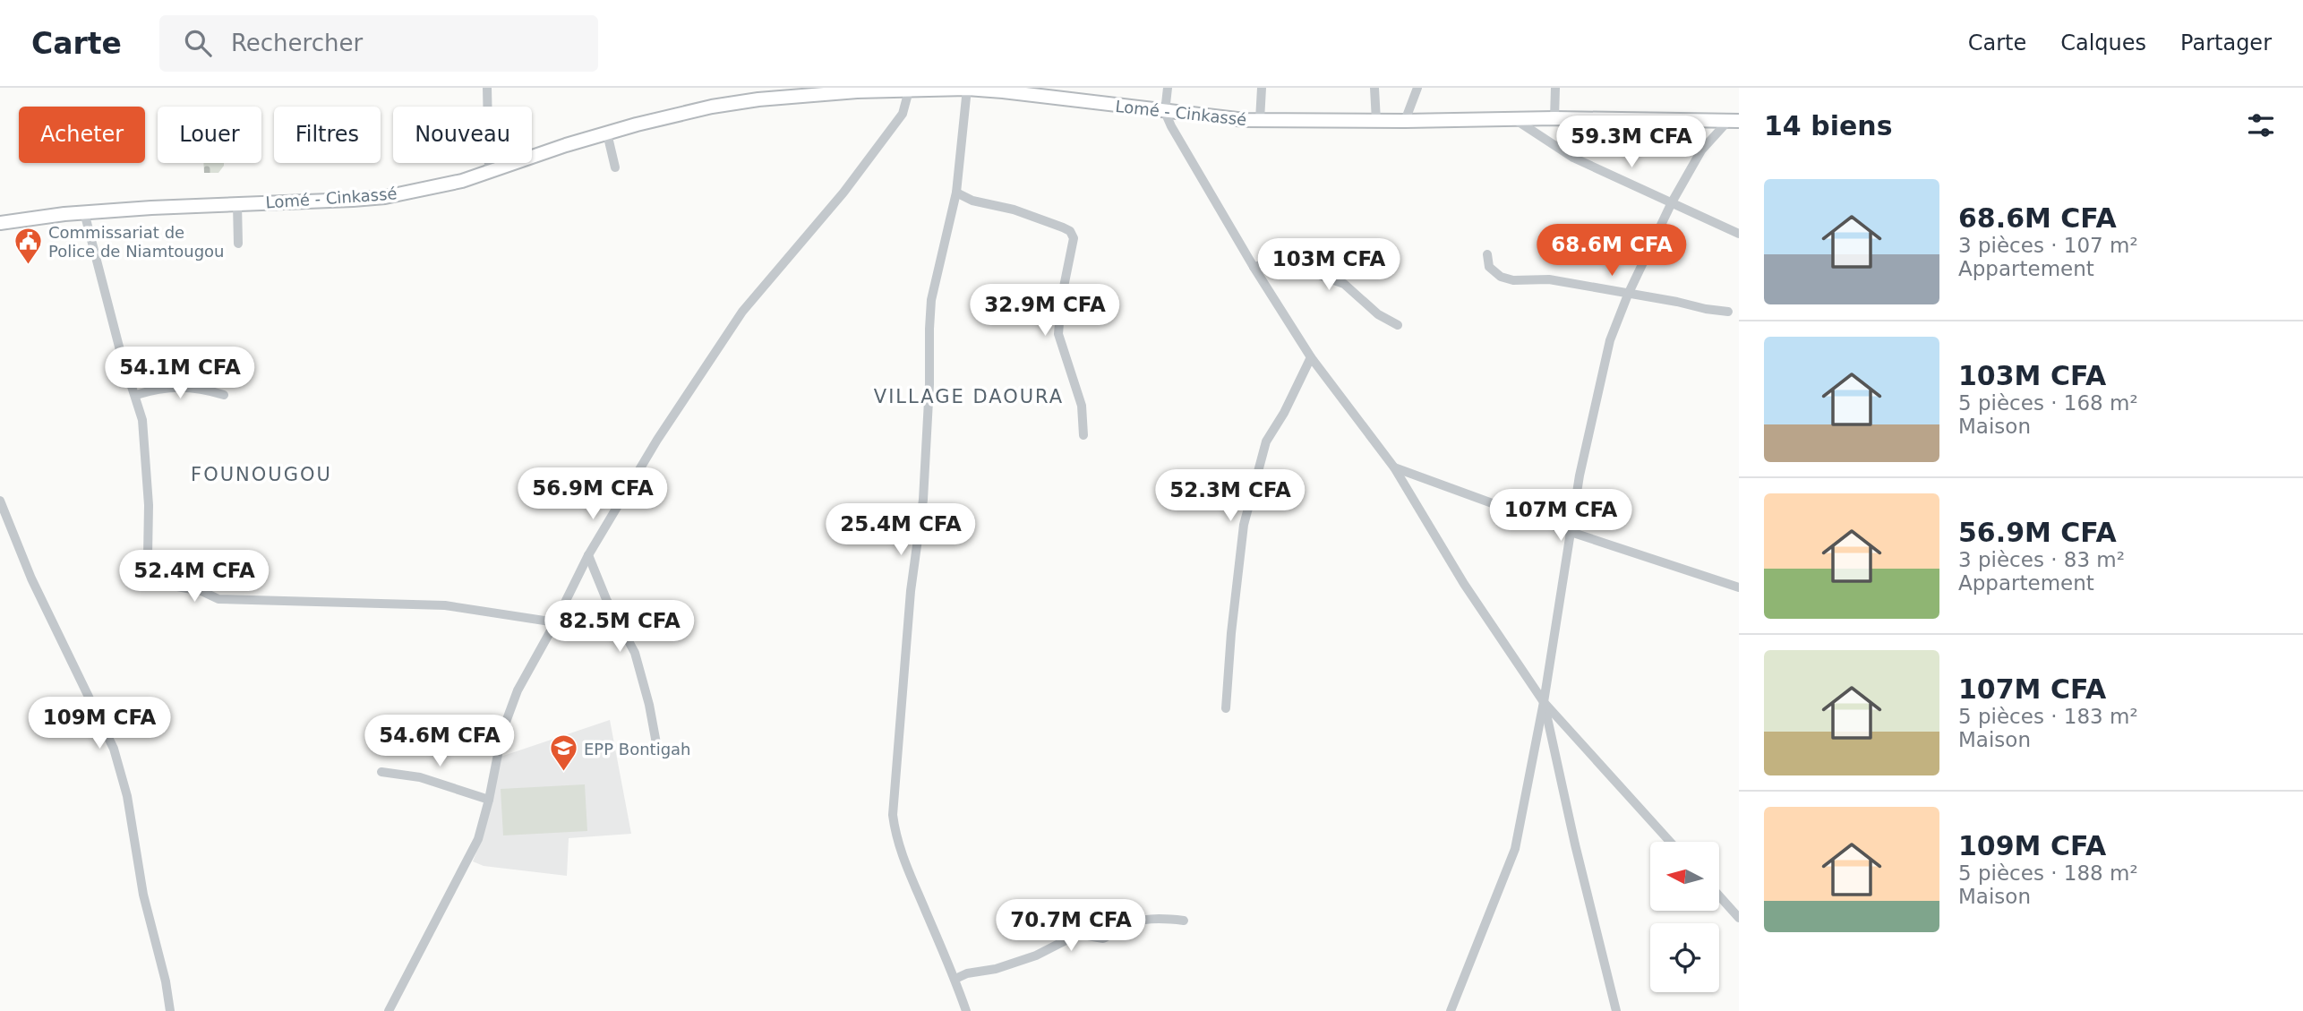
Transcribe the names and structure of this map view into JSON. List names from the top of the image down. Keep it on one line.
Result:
{"streets":{"highway":["Lomé - Cinkassé"]},"districts":["VILLAGE DAOURA","FOUNOUGOU"],"places":{"public building":["Commissariat de Police de Niamtougou"],"school or university":["EPP Bontigah"]},"north":"left","page":{"header":"Carte","search":"Rechercher","nav":["Carte","Calques","Partager"],"heading":"14 biens","chip":["Acheter","Louer","Filtres","Nouveau"],"price":["59.3M CFA","68.6M CFA","103M CFA","32.9M CFA","54.1M CFA","56.9M CFA","52.3M CFA","107M CFA","25.4M CFA","52.4M CFA","82.5M CFA","109M CFA","54.6M CFA","70.7M CFA"],"list":[{"name":"68.6M CFA","note":"3 pièces · 107 m² · Appartement"},{"name":"103M CFA","note":"5 pièces · 168 m² · Maison"},{"name":"56.9M CFA","note":"3 pièces · 83 m² · Appartement"},{"name":"107M CFA","note":"5 pièces · 183 m² · Maison"},{"name":"109M CFA","note":"5 pièces · 188 m² · Maison"}]}}
